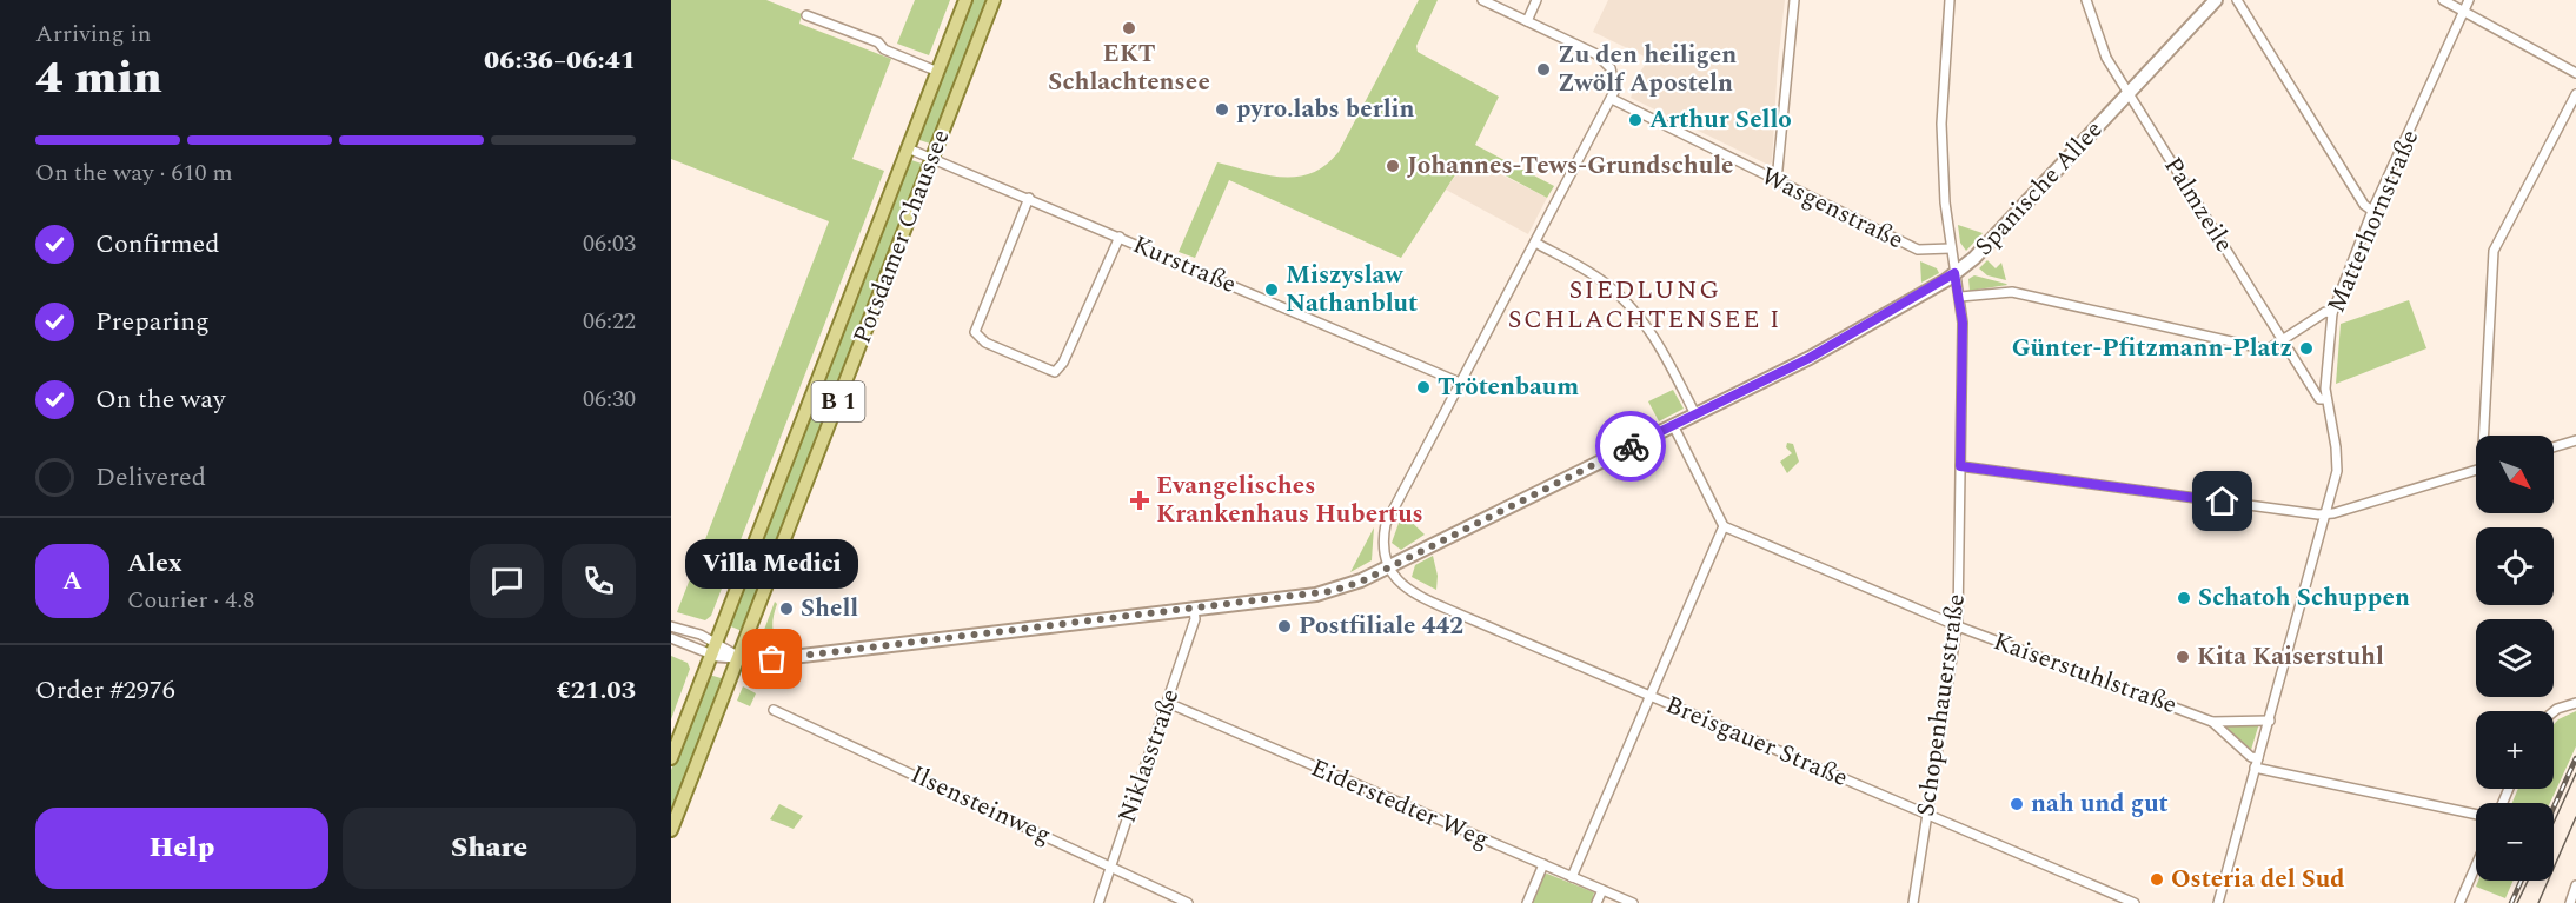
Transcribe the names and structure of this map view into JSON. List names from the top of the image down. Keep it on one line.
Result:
{"streets":{"main road":["Spanische Allee","Potsdamer Chaussee","B 1"],"street":["Palmzeile","Wasgenstraße","Matterhornstraße","Kurstraße","Kaiserstuhlstraße","Schopenhauerstraße","Breisgauer Straße","Niklasstraße","Eiderstedter Weg","Ilsensteinweg"]},"crossings":[["Spanische Allee","Palmzeile"],["Spanische Allee","Potsdamer Chaussee"],["Spanische Allee","Schopenhauerstraße"],["Spanische Allee","Breisgauer Straße"],["Spanische Allee","Niklasstraße"],["Palmzeile","Matterhornstraße"],["Wasgenstraße","Schopenhauerstraße"],["Matterhornstraße","Kaiserstuhlstraße"],["Potsdamer Chaussee","Kurstraße"],["Kaiserstuhlstraße","Schopenhauerstraße"],["Schopenhauerstraße","Breisgauer Straße"],["Niklasstraße","Eiderstedter Weg"],["Niklasstraße","Ilsensteinweg"]],"districts":["SIEDLUNG SCHLACHTENSEE I"],"places":{"other":["EKT Schlachtensee","Zu den heiligen Zwölf Aposteln","pyro.labs berlin","Arthur Sello","Johannes-Tews-Grundschule","Miszyslaw Nathanblut","Günter-Pfitzmann-Platz","Trötenbaum","Schatoh Schuppen","Shell","Postfiliale 442","Kita Kaiserstuhl","Villa Medici","nah und gut","Osteria del Sud"],"health":["Evangelisches Krankenhaus Hubertus"]},"north":"bottom right","page":{"heading":["4 min","Arriving in","06:36–06:41"],"panel":["Alex","Courier · 4.8","Order #2976","€21.03"],"bar":"On the way · 610 m","list":[["Confirmed","06:03"],["Preparing","06:22"],["On the way","06:30"],"Delivered"],"map_buttons":["+","−"],"bubble":"Villa Medici","round":"A","buttons":["Help","Share"]}}
